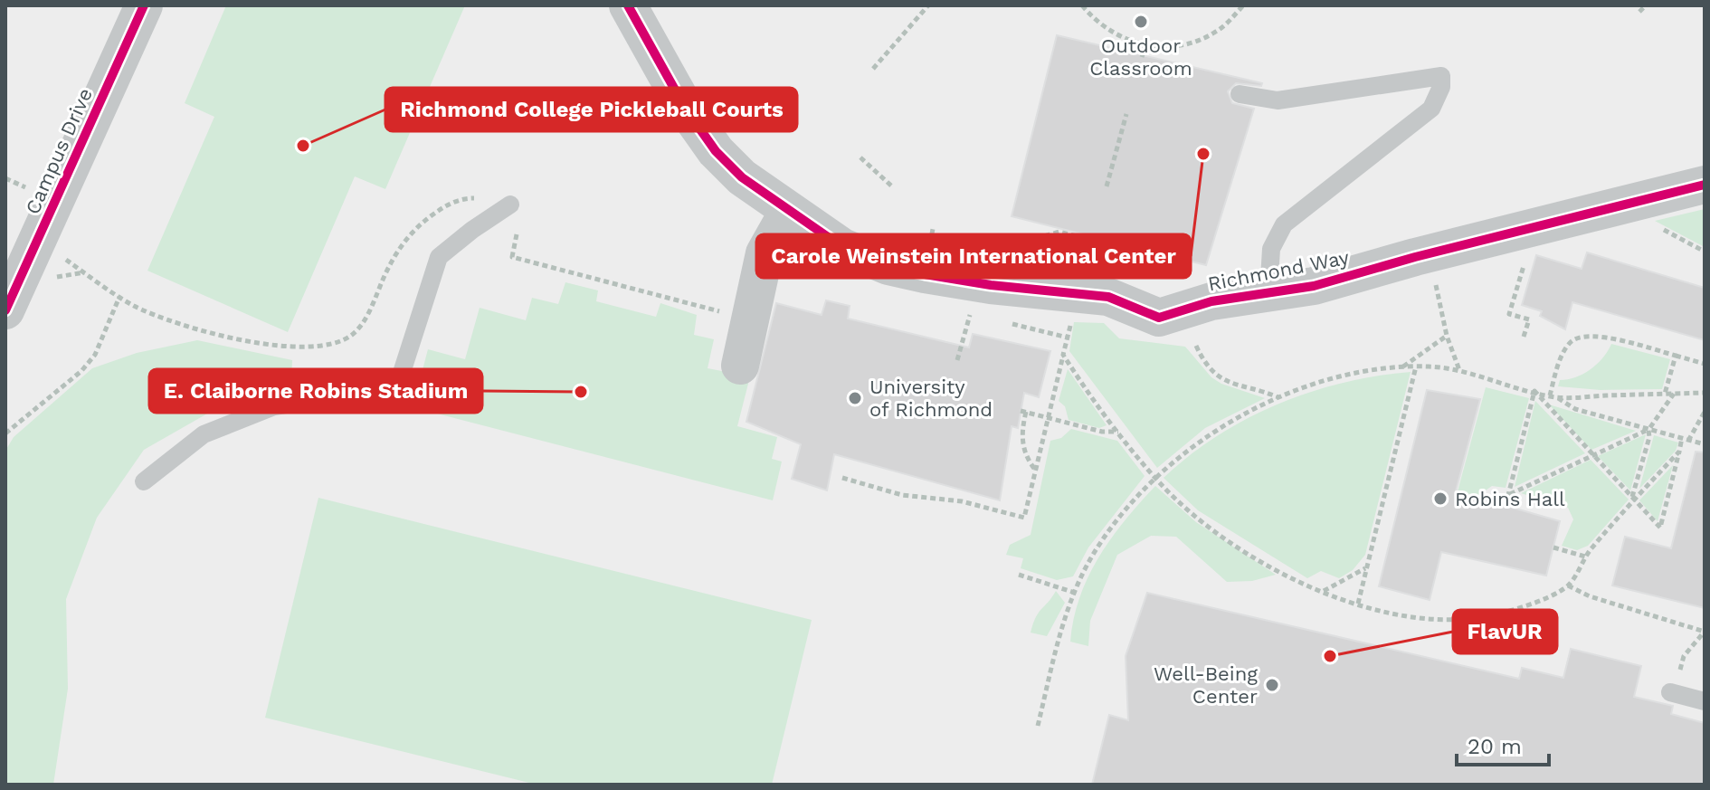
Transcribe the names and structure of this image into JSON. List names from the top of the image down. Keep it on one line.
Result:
{"streets":{"street":["Campus Drive","Richmond Way"]},"places":["Outdoor Classroom","Richmond College Pickleball Courts","Carole Weinstein International Center","E. Claiborne Robins Stadium","University of Richmond","Robins Hall","FlavUR","Well-Being Center"],"scale_bar":"20 m"}
